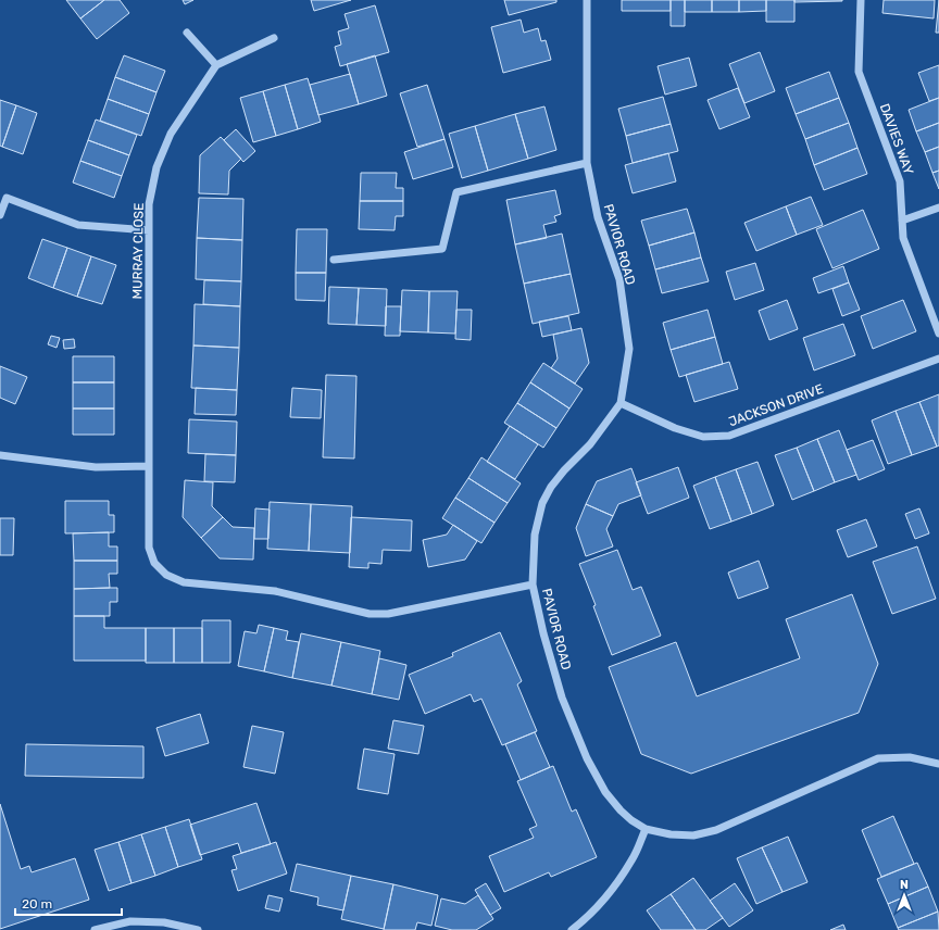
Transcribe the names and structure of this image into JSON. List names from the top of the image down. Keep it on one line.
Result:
{"streets":{"street":["DAVIES WAY","PAVIOR ROAD","MURRAY CLOSE","JACKSON DRIVE"]},"crossings":[["PAVIOR ROAD","MURRAY CLOSE"],["PAVIOR ROAD","JACKSON DRIVE"]],"scale_bar":"20 m","north":"top"}
